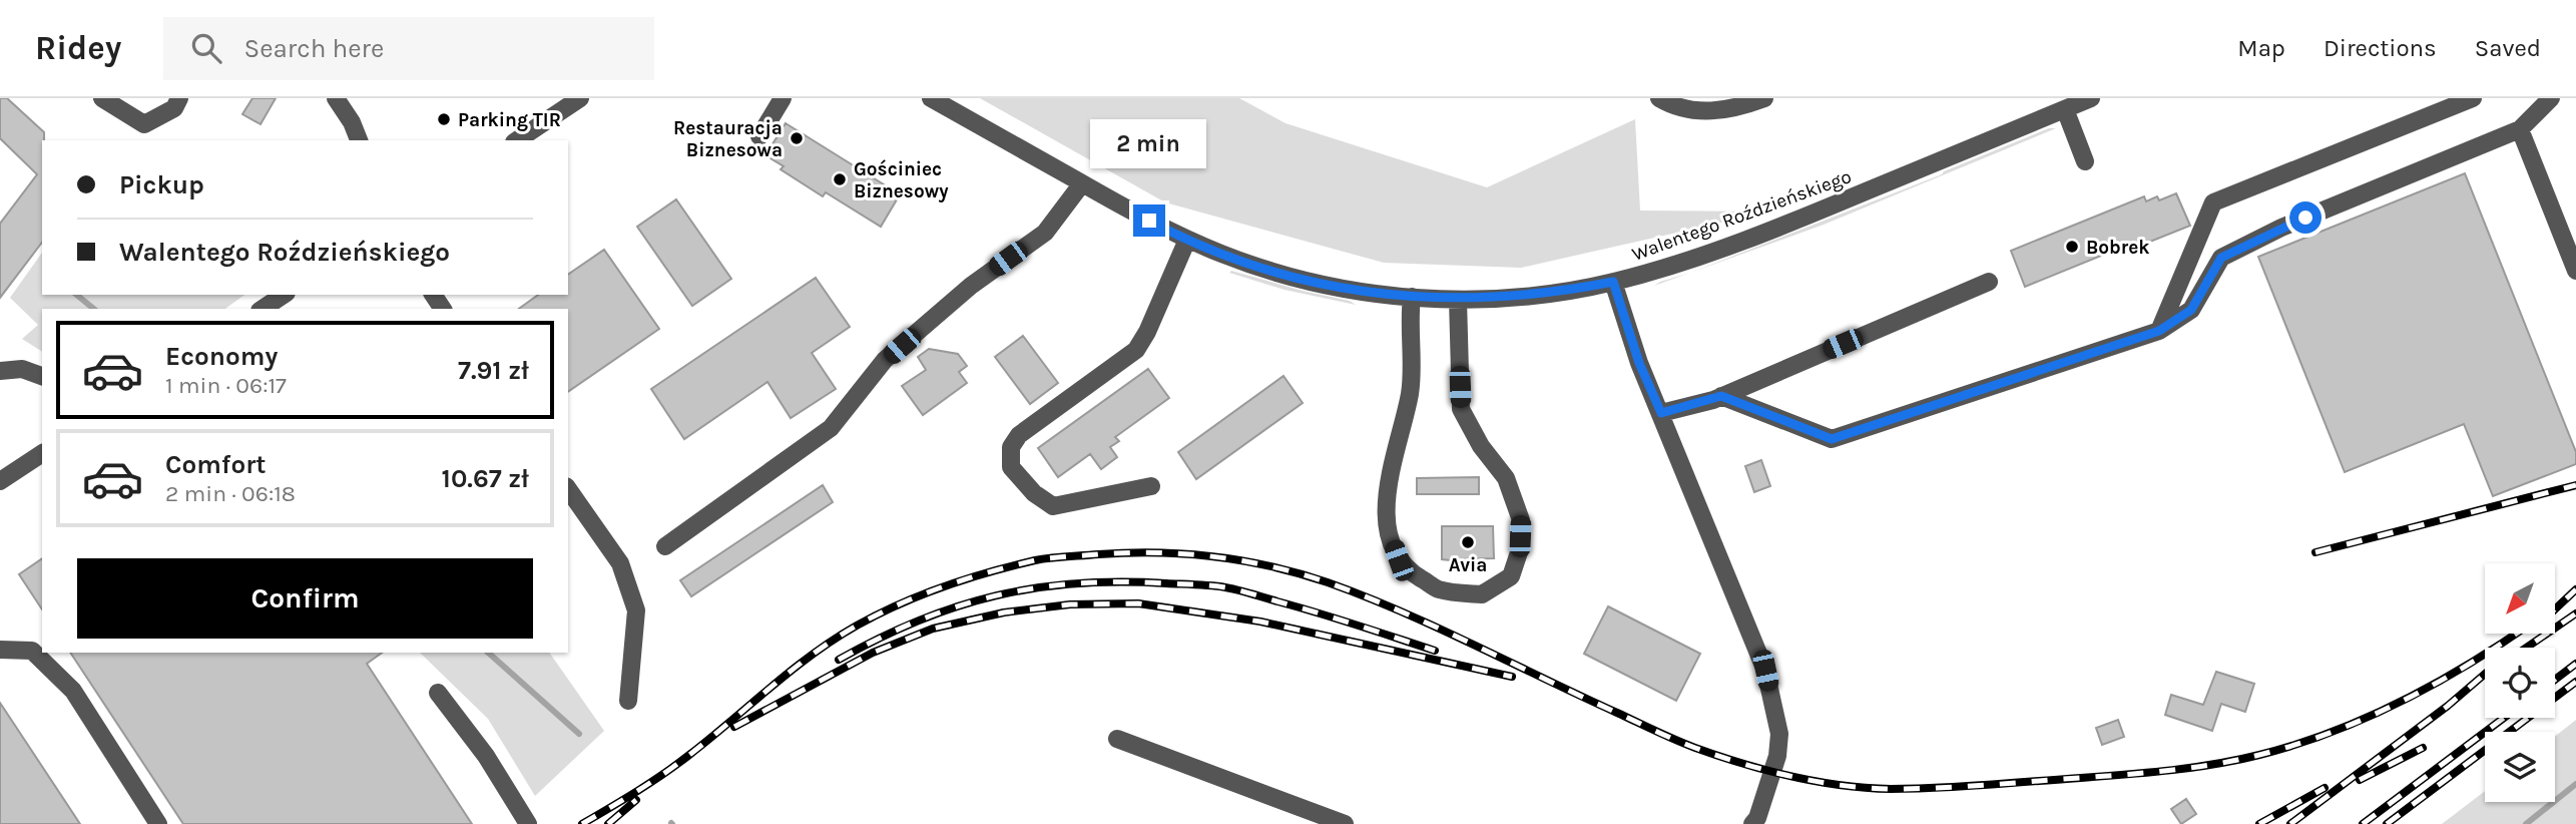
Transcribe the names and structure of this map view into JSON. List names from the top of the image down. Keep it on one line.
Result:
{"streets":{"street":["Walentego Roździeńskiego"]},"places":["Parking TIR","Restauracja Biznesowa","Gościniec Biznesowy","Bobrek","Avia"],"north":"bottom left","page":{"header":"Ridey","search":"Search here","nav":["Map","Directions","Saved"],"bubble":"2 min","banner":["Pickup","Walentego Roździeńskiego"],"list":[{"name":"Economy","note":"1 min · 06:17","value":"7.91 zł"},{"name":"Comfort","note":"2 min · 06:18","value":"10.67 zł"}],"buttons":"Confirm"}}
